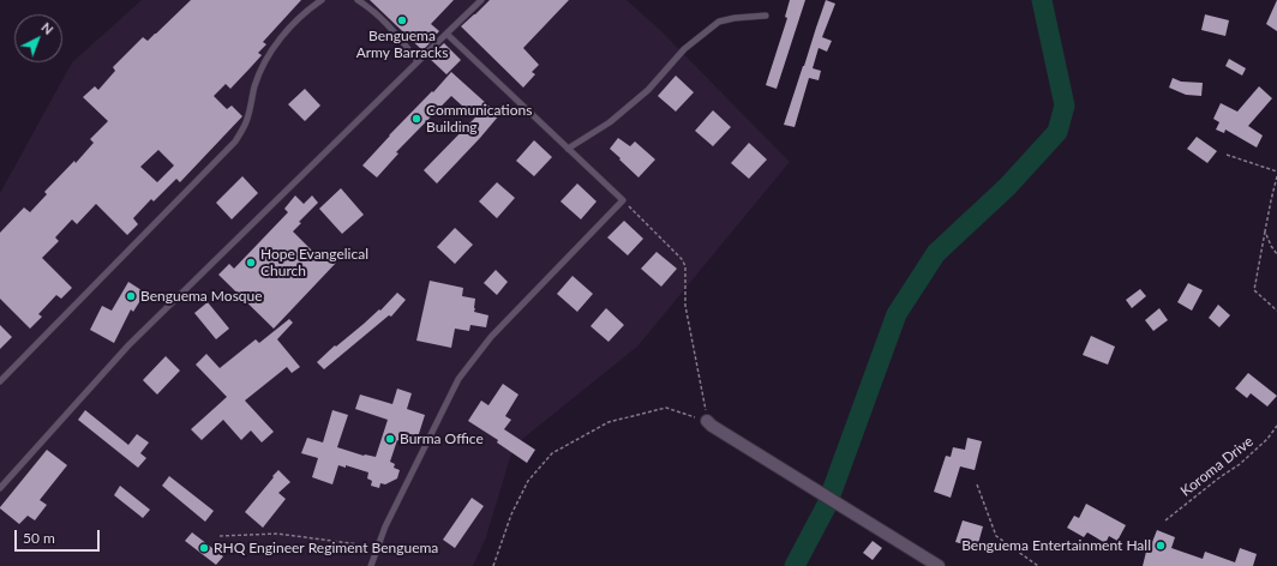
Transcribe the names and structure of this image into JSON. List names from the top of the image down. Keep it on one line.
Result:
{"streets":{"path":["Koroma Drive"]},"places":["Benguema Army Barracks","Communications Building","Hope Evangelical Church","Benguema Mosque","Burma Office","Benguema Entertainment Hall","RHQ Engineer Regiment Benguema"],"scale_bar":"50 m","north":"top right"}
